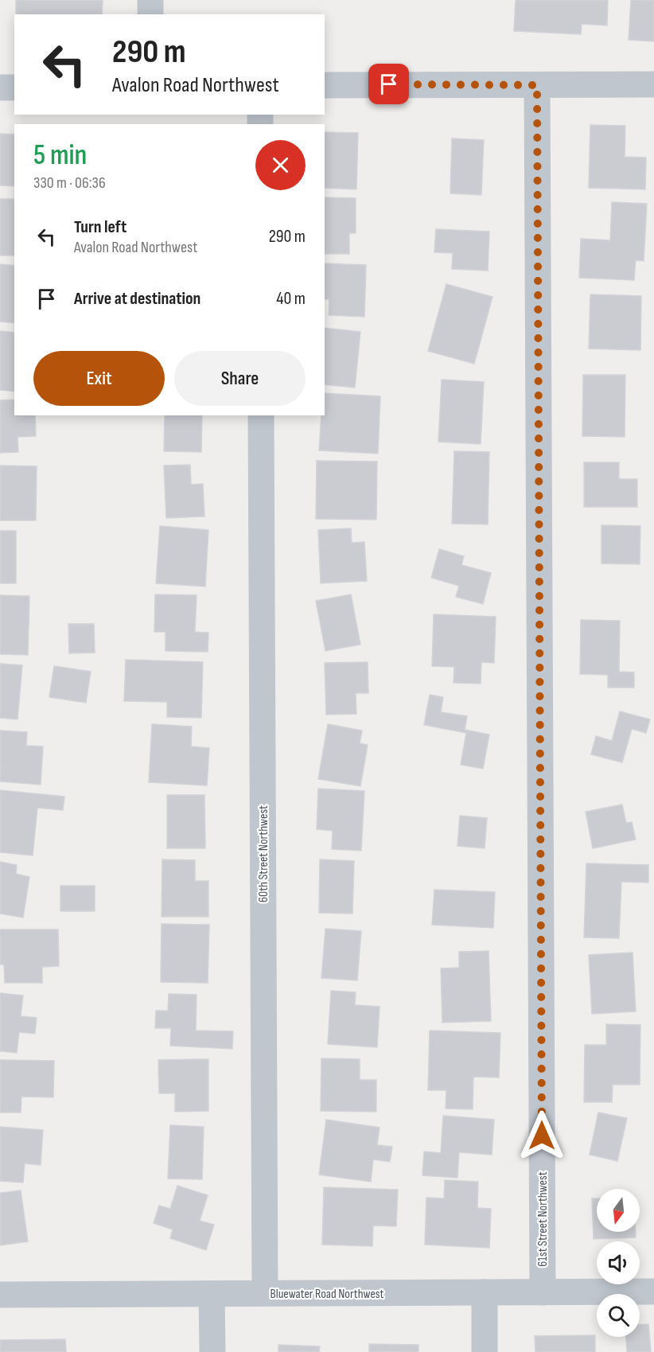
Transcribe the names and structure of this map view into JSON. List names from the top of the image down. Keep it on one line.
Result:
{"streets":{"street":["60th Street Northwest","61st Street Northwest","Bluewater Road Northwest"]},"crossings":[["60th Street Northwest","Bluewater Road Northwest"],["61st Street Northwest","Bluewater Road Northwest"]],"north":"bottom","page":{"turn":["290 m","Avalon Road Northwest"],"heading":["5 min","330 m · 06:36"],"list":[{"name":"Turn left","note":"Avalon Road Northwest","value":"290 m"},{"name":"Arrive at destination","value":"40 m"}],"buttons":["Exit","Share"]}}
